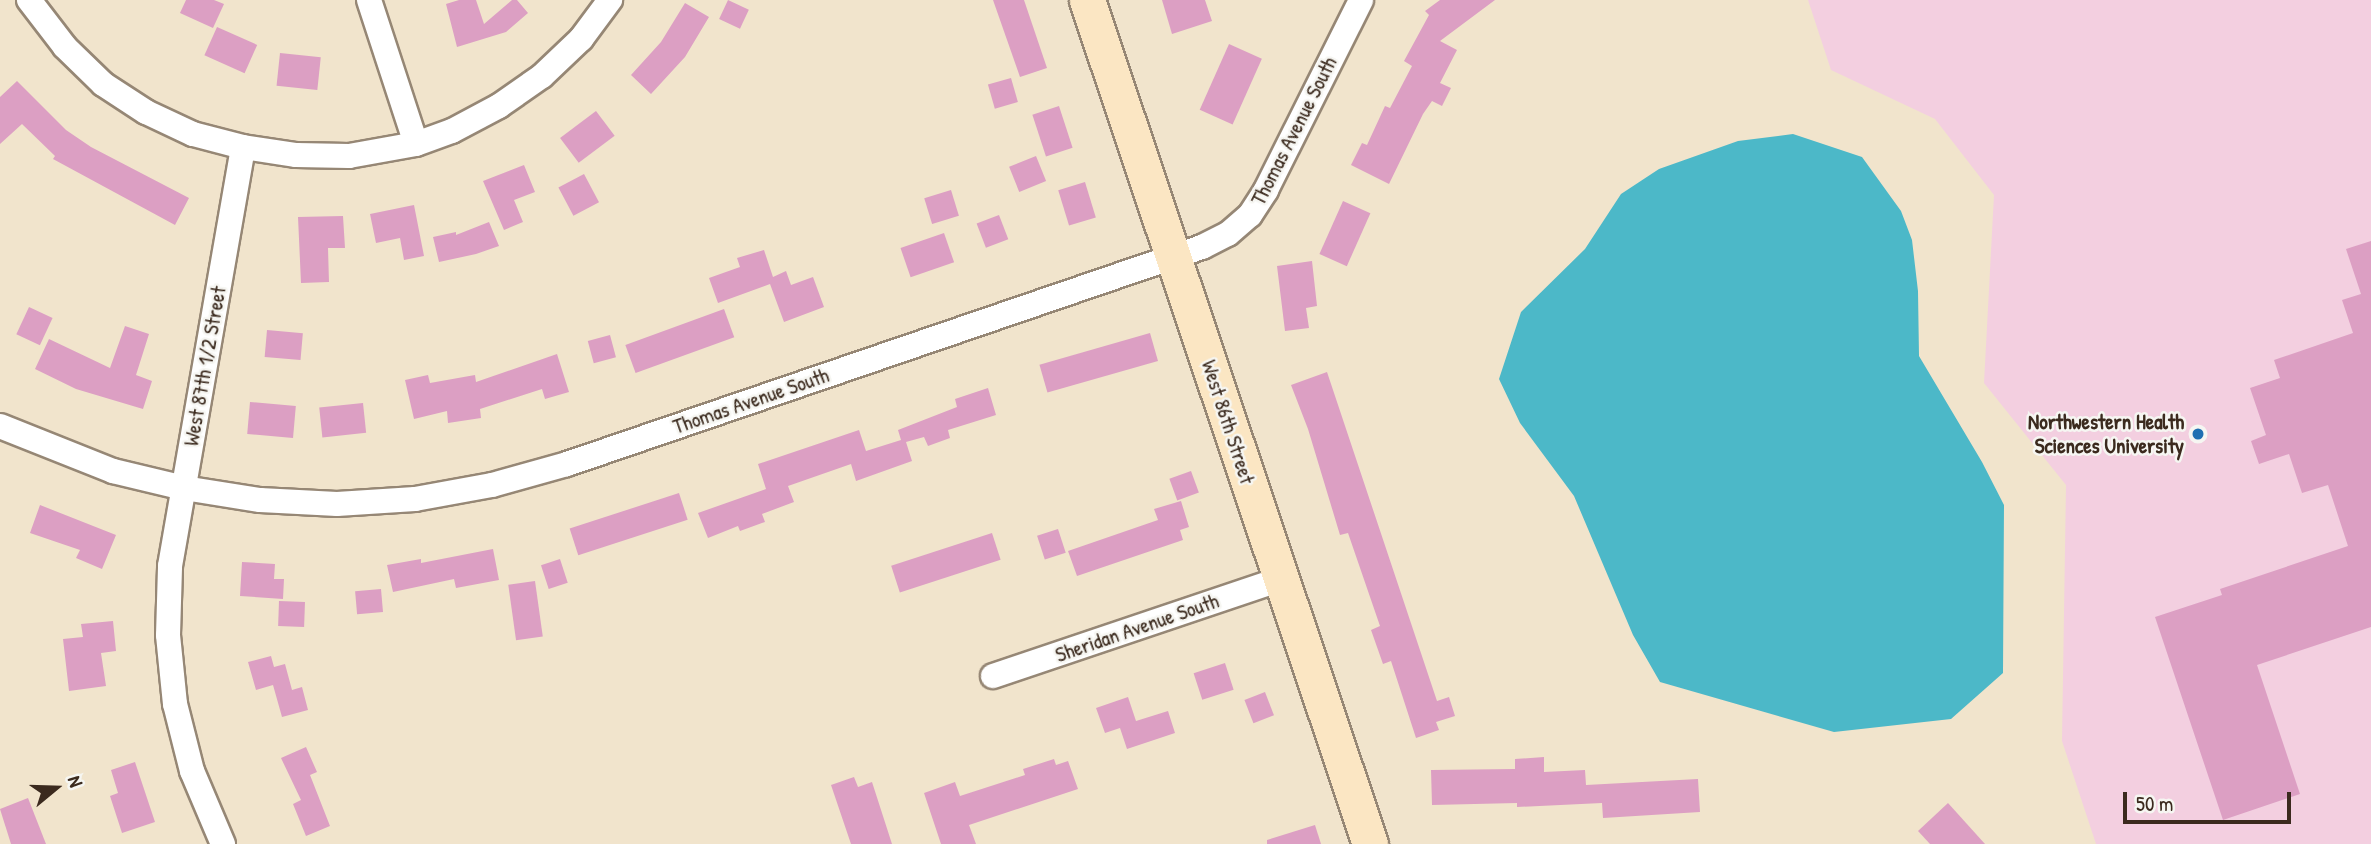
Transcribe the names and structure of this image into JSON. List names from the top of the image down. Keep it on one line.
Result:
{"streets":{"street":["Thomas Avenue South","West 87th 1/2 Street","West 86th Street","Sheridan Avenue South"]},"crossings":[["Thomas Avenue South","West 87th 1/2 Street"],["Thomas Avenue South","West 86th Street"],["West 86th Street","Sheridan Avenue South"]],"places":["Northwestern Health Sciences University"],"scale_bar":"50 m","north":"right"}
